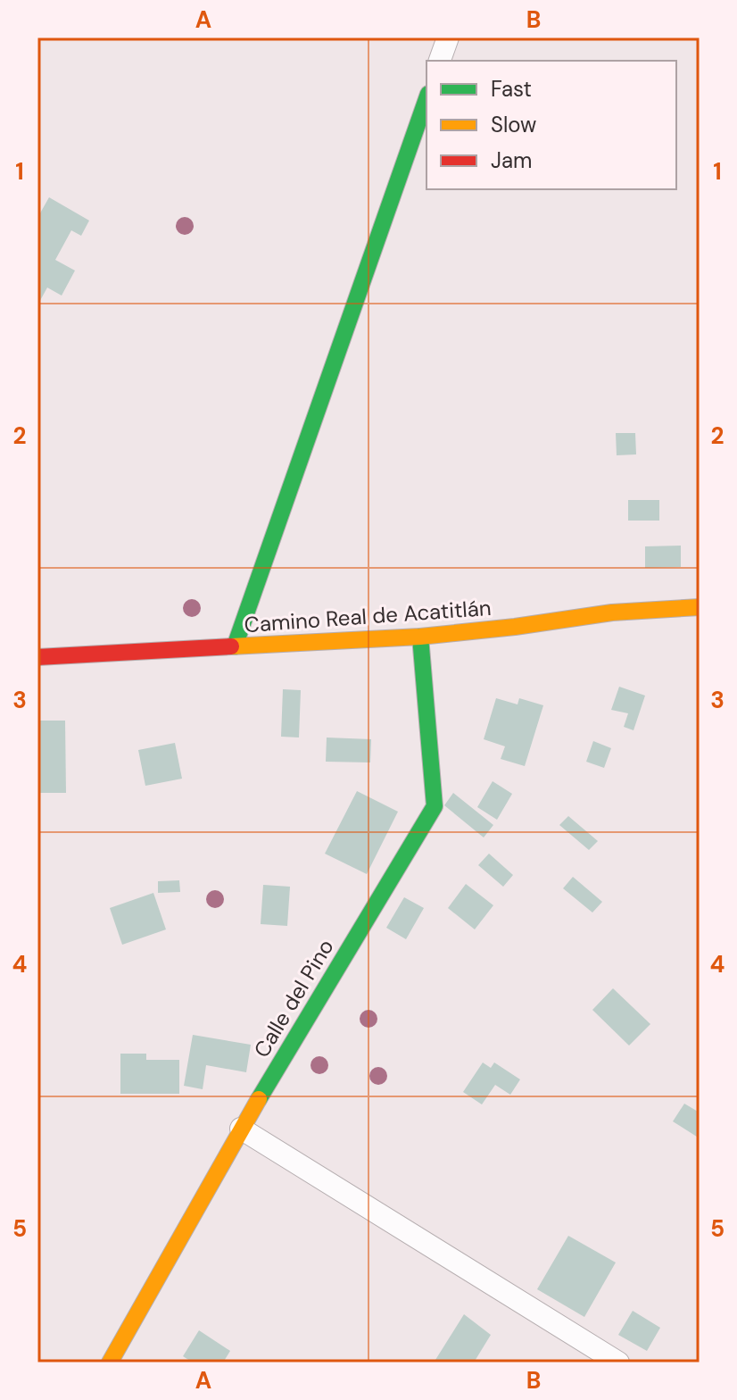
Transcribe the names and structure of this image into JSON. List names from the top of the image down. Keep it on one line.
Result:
{"streets":{"street":["Camino Real de Acatitlán","Calle del Pino"]},"crossings":[["Camino Real de Acatitlán","Calle del Pino"]],"legend":["Fast","Slow","Jam"],"grid":{"columns":["A","B"],"rows":["1","2","3","4","5"]}}
